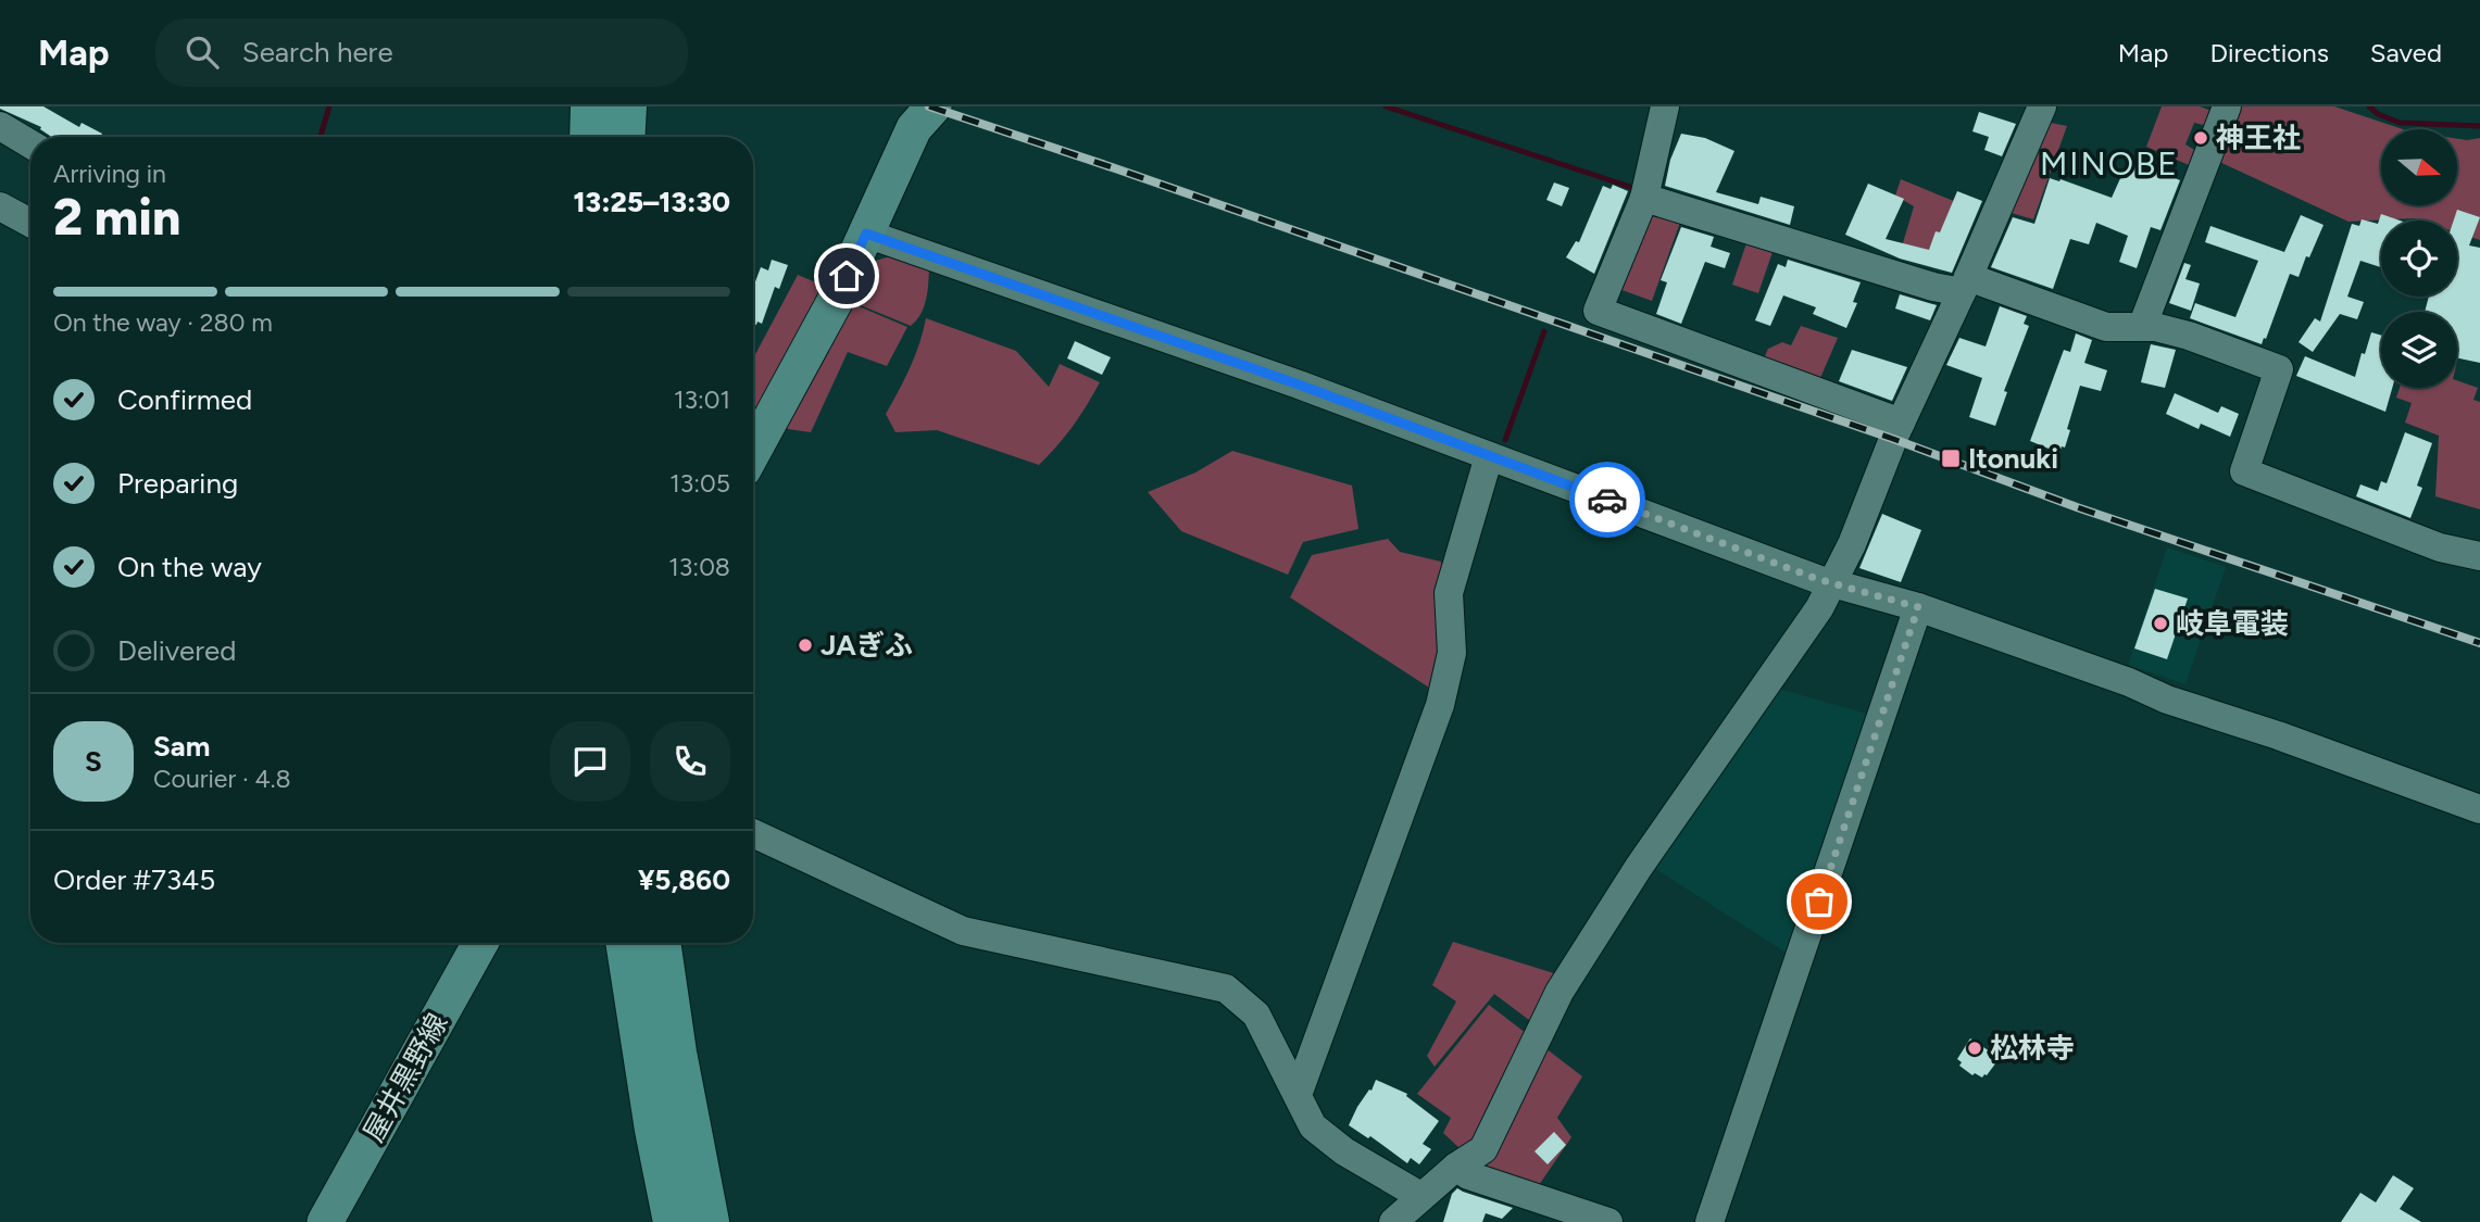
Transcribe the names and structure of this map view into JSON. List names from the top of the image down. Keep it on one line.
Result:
{"streets":{"main road":["屋井黒野線"]},"districts":["MINOBE"],"places":{"other":["神王社","岐阜電装","JAぎふ","松林寺"],"transit":["Itonuki"]},"north":"right","page":{"header":"Map","search":"Search here","nav":["Map","Directions","Saved"],"heading":["2 min","Arriving in","13:25–13:30"],"panel":["Sam","Courier · 4.8","Order #7345","¥5,860"],"bar":"On the way · 280 m","list":[["Confirmed","13:01"],["Preparing","13:05"],["On the way","13:08"],"Delivered"],"round":"S"}}
